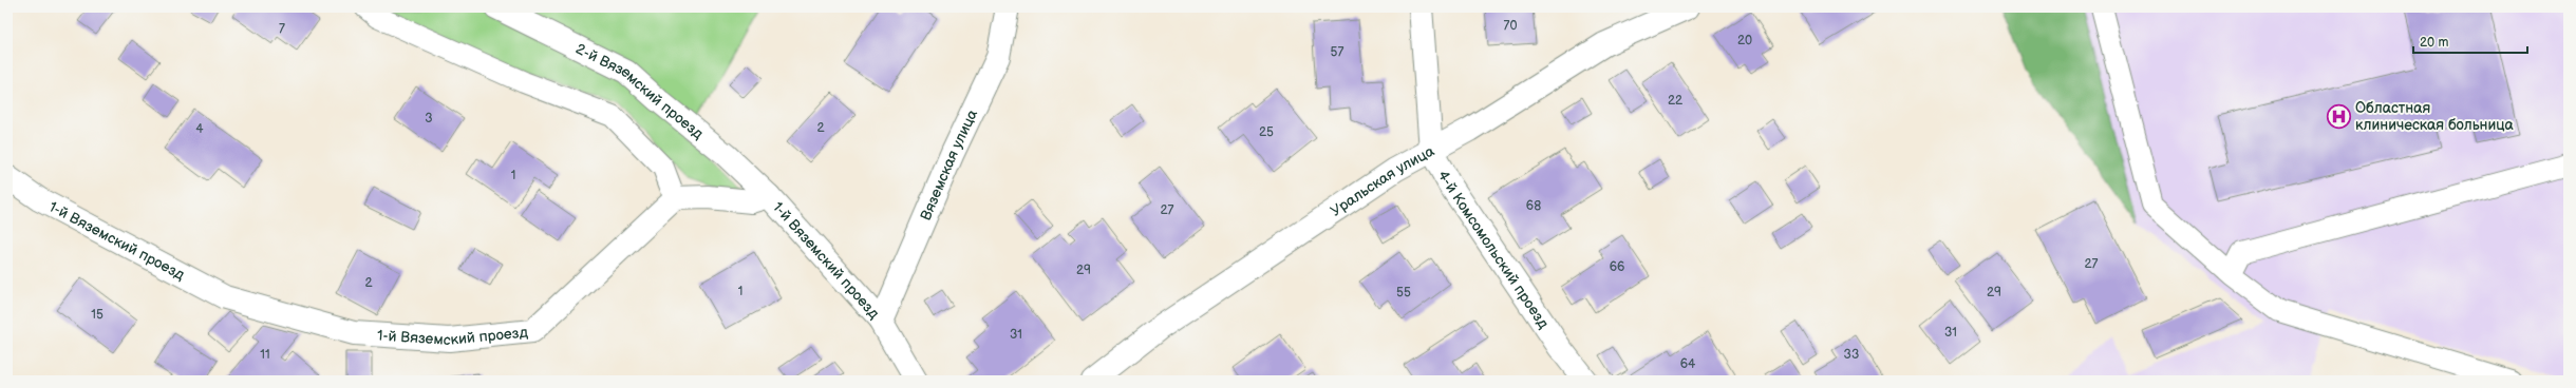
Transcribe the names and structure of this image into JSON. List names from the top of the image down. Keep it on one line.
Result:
{"streets":{"street":["2-й Вяземский проезд","Вяземская улица","Уральская улица","1-й Вяземский проезд","4-й Комсомольский проезд"]},"crossings":[["2-й Вяземский проезд","1-й Вяземский проезд"],["Вяземская улица","1-й Вяземский проезд"],["Уральская улица","4-й Комсомольский проезд"]],"places":{"hospital":["Областная клиническая больница"]},"house_numbers":["70","7","20","57","22","3","2","4","25","1","68","27","27","66","29","2","1","55","29","15","31","31","11","33","64"],"scale_bar":"20 m"}
